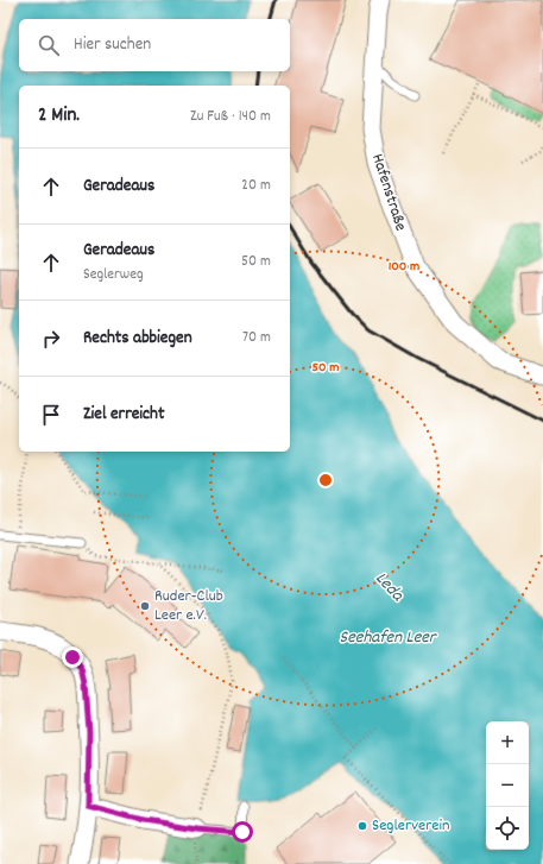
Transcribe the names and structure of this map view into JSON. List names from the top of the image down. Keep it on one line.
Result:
{"streets":{"street":["Hafenstraße"]},"water":["Leda","Seehafen Leer"],"places":["Ruder-Club Leer e.V.","Seglerverein"],"page":{"search":"Hier suchen","heading":["2 Min.","Zu Fuß · 140 m"],"list":[["Geradeaus","20 m"],["Geradeaus","Seglerweg","50 m"],["Rechts abbiegen","70 m"],"Ziel erreicht"],"map_buttons":["+","−"]},"rings":["100 m","50 m"]}
